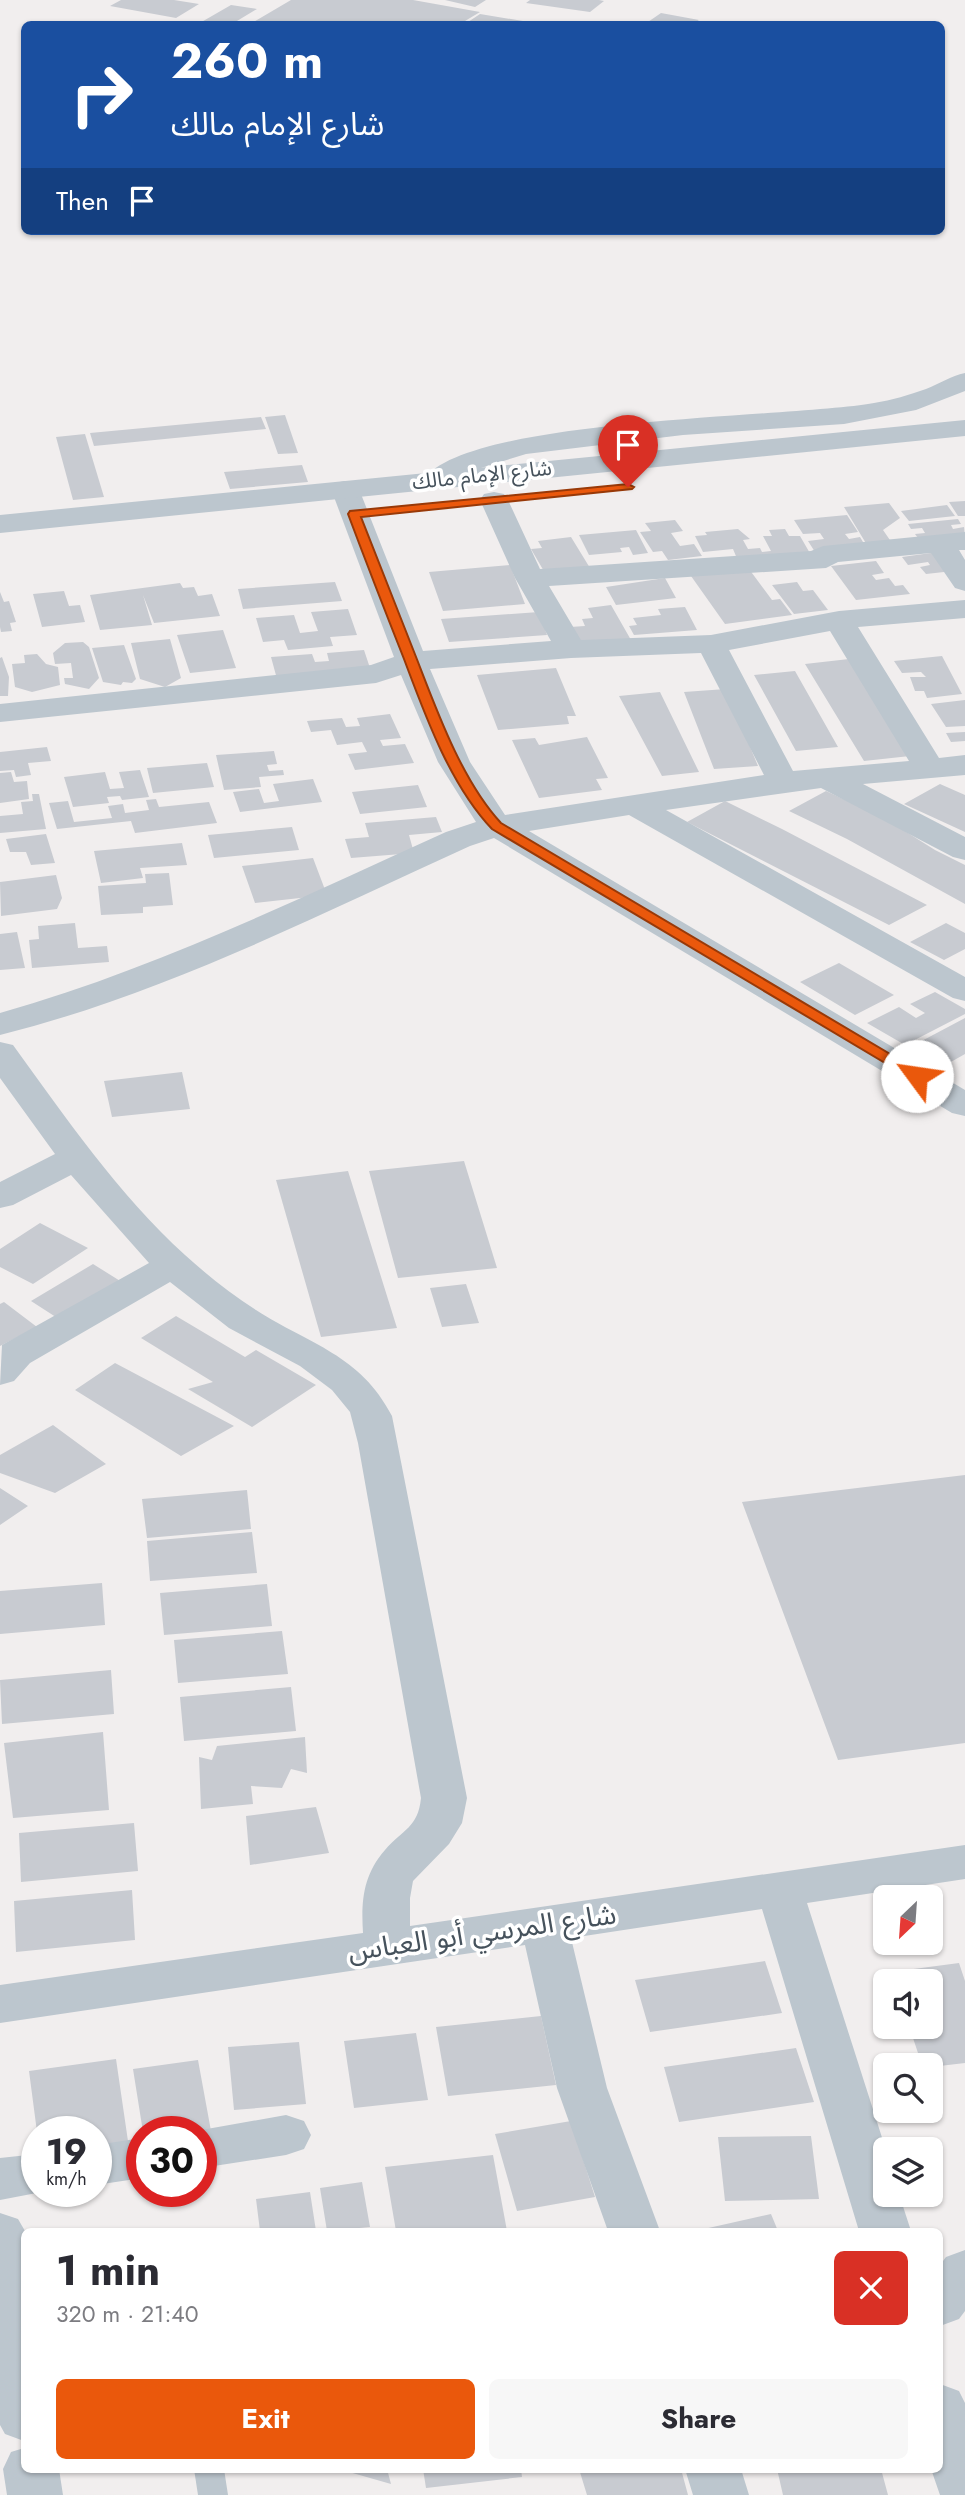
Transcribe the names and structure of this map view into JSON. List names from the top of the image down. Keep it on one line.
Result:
{"streets":{"street":["شارع الإمام مالك","شارع المرسي أبو العباس"]},"north":"bottom left","page":{"turn":["260 m","شارع الإمام مالك"],"then":"Then","speed":"19 km/h","limit":"30","heading":["1 min","320 m · 21:40"],"buttons":["Exit","Share"]}}
